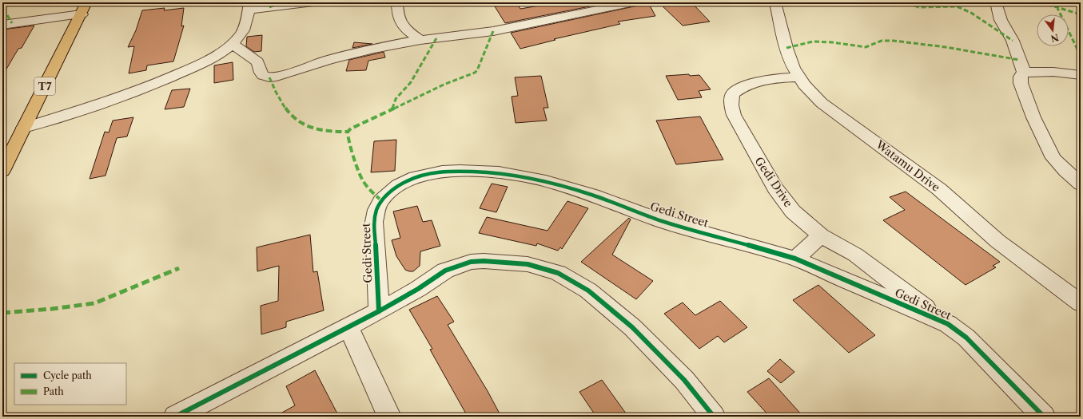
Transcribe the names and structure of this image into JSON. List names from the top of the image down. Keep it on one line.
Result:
{"streets":{"highway":["T7"],"street":["Watamu Drive","Gedi Drive","Gedi Street"]},"crossings":[["Watamu Drive","Gedi Drive"],["Gedi Drive","Gedi Street"]],"legend":["Cycle path","Path"],"north":"bottom"}
